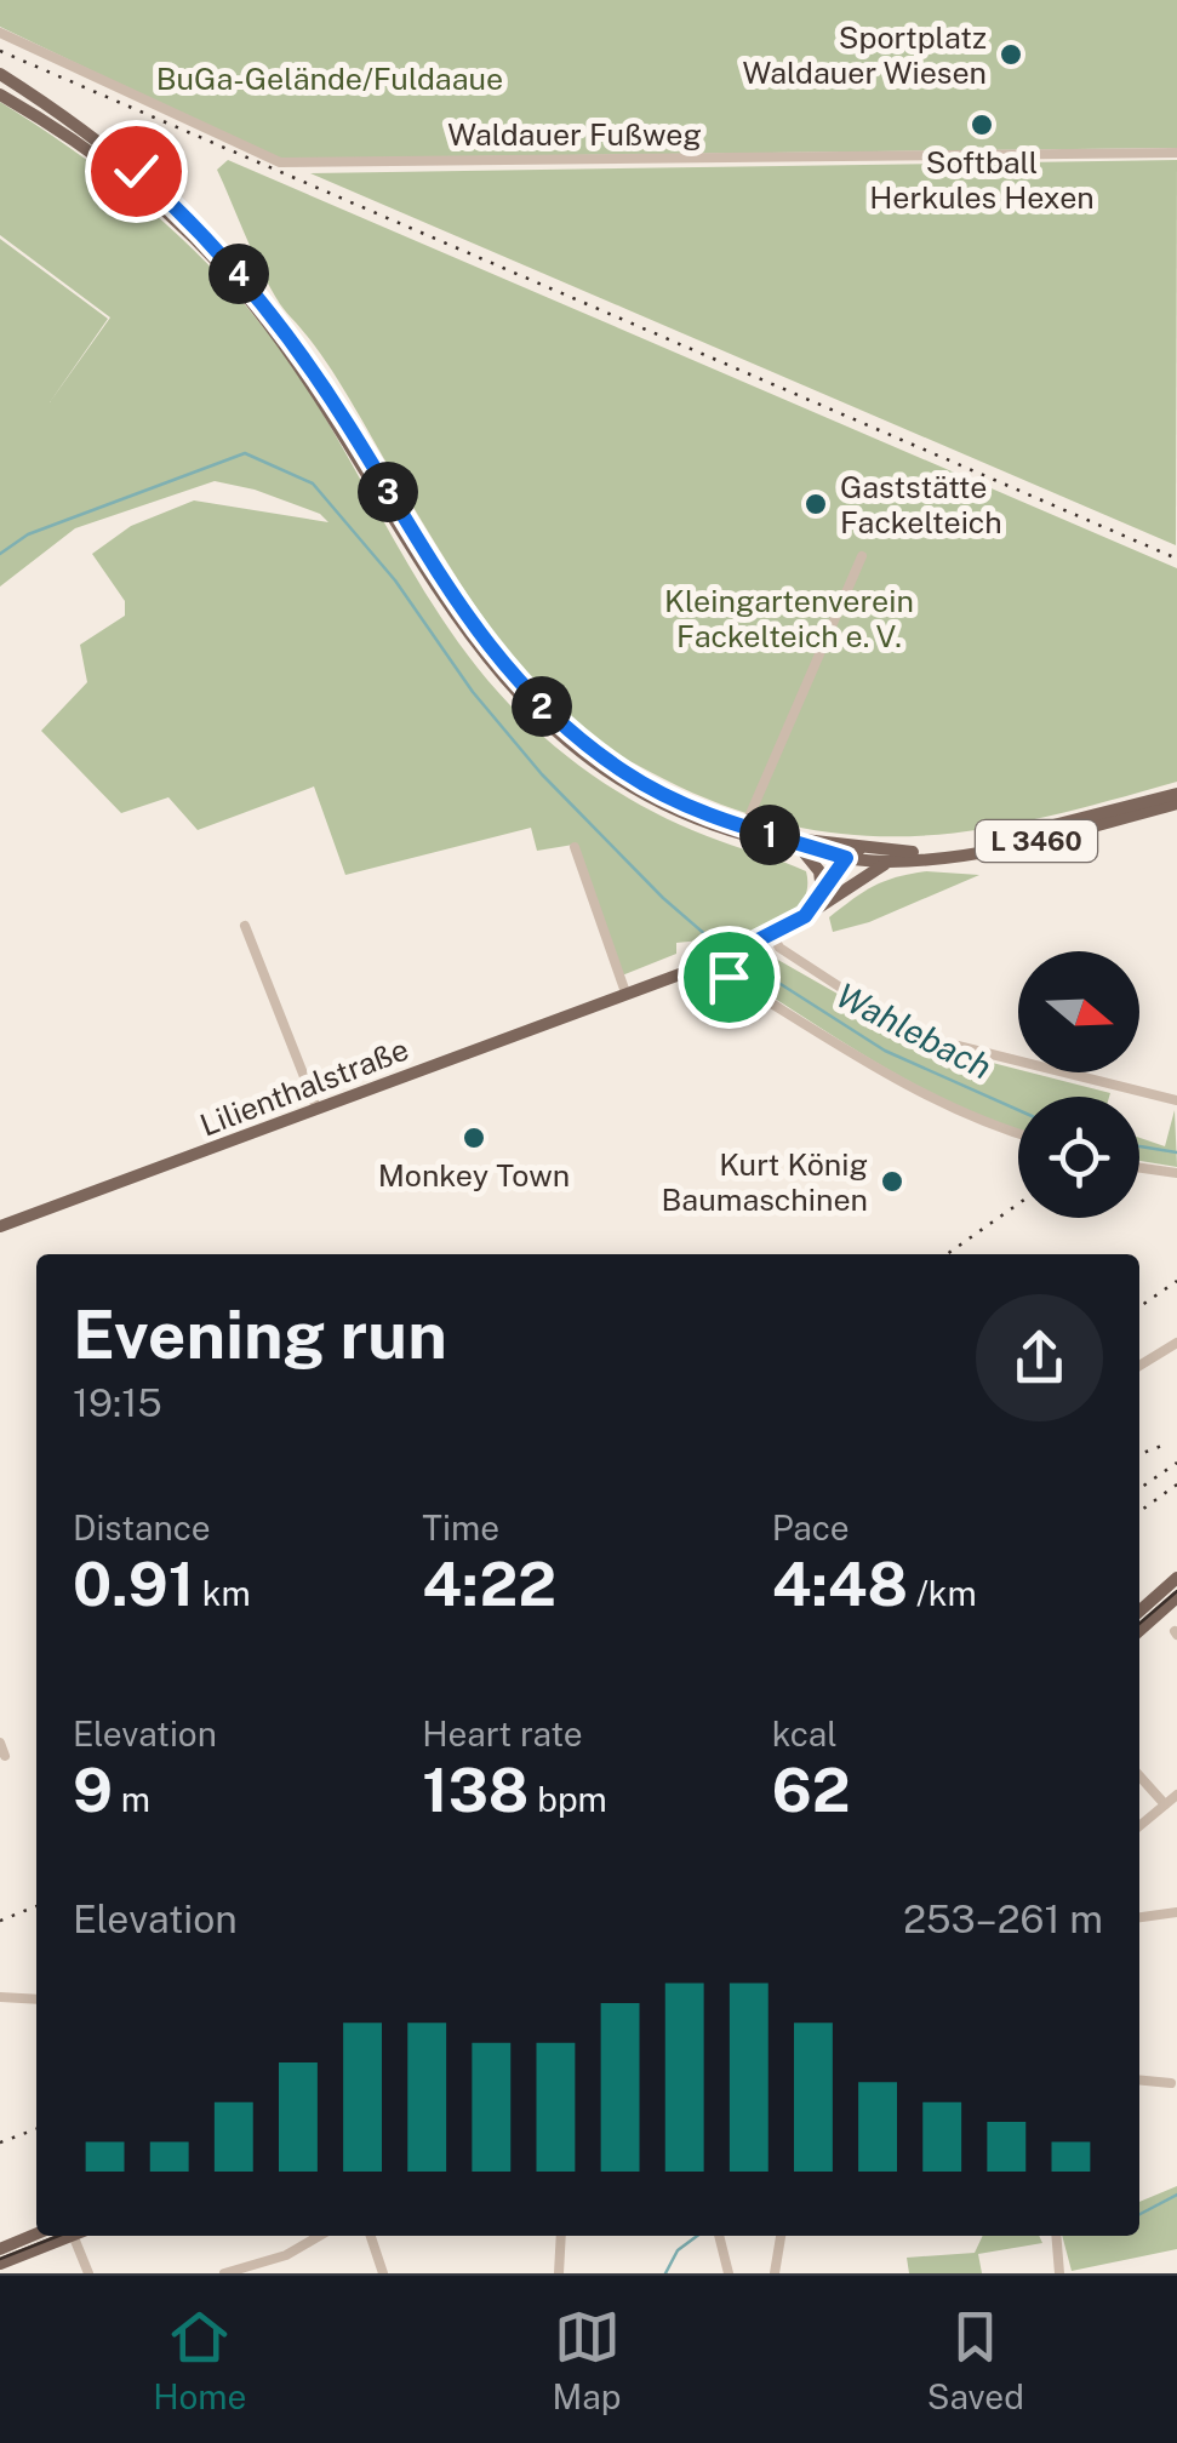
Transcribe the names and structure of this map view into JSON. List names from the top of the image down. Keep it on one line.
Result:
{"streets":{"main road":["L 3460","Lilienthalstraße"],"street":["Waldauer Fußweg"]},"crossings":[["L 3460","Lilienthalstraße"]],"water":["Wahlebach"],"parks":["BuGa-Gelände/Fuldaaue","Kleingartenverein Fackelteich e. V."],"places":["Sportplatz Waldauer Wiesen","Softball Herkules Hexen","Gaststätte Fackelteich","Monkey Town","Kurt König Baumaschinen"],"north":"right","page":{"pins":["4","3","2","1"],"heading":["Evening run","19:15"],"stats":[["Distance","0.91 km"],["Time","4:22"],["Pace","4:48 /km"],["Elevation","9 m"],["Heart rate","138 bpm"],["kcal","62"]],"chart":["Elevation","253–261 m"],"tabs":["Home","Map","Saved"]}}
